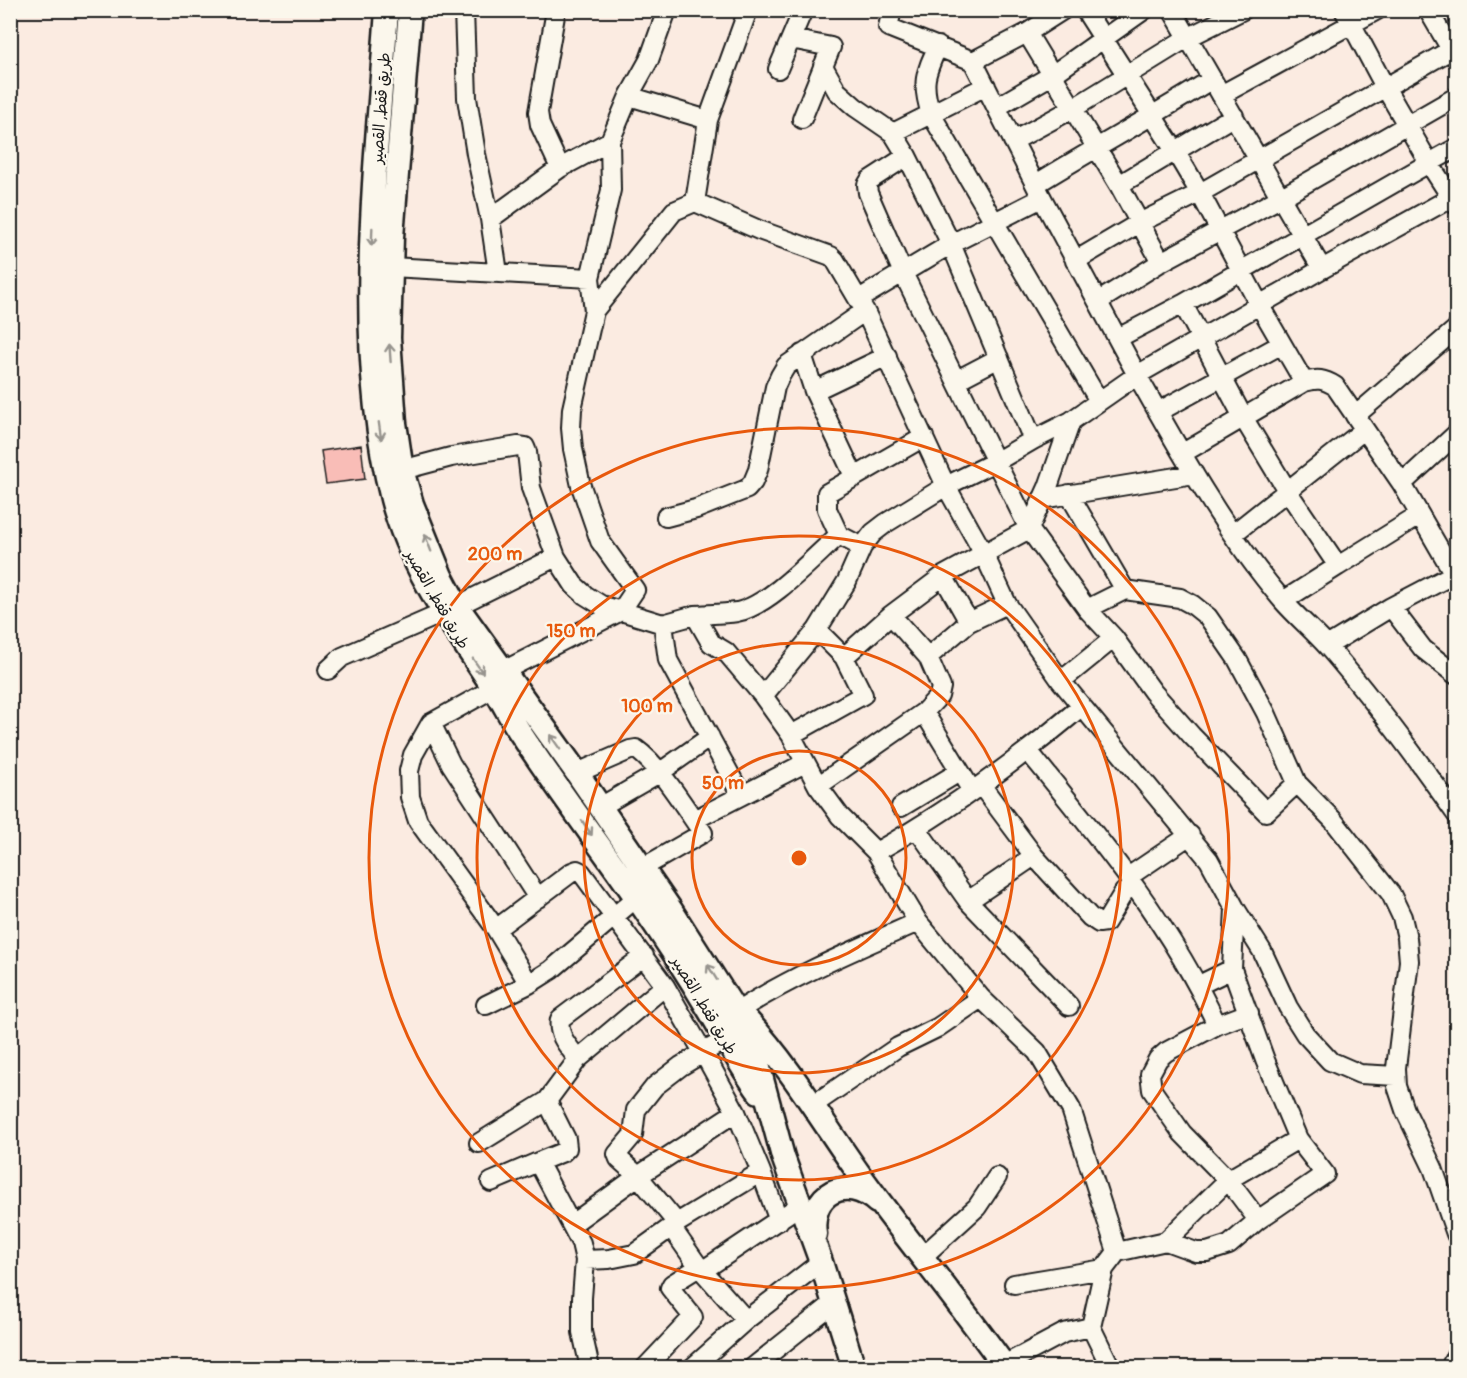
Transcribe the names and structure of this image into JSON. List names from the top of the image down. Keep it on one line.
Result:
{"streets":{"main road":["طريق قفط, القصير"]},"rings":["200 m","150 m","100 m","50 m"]}
